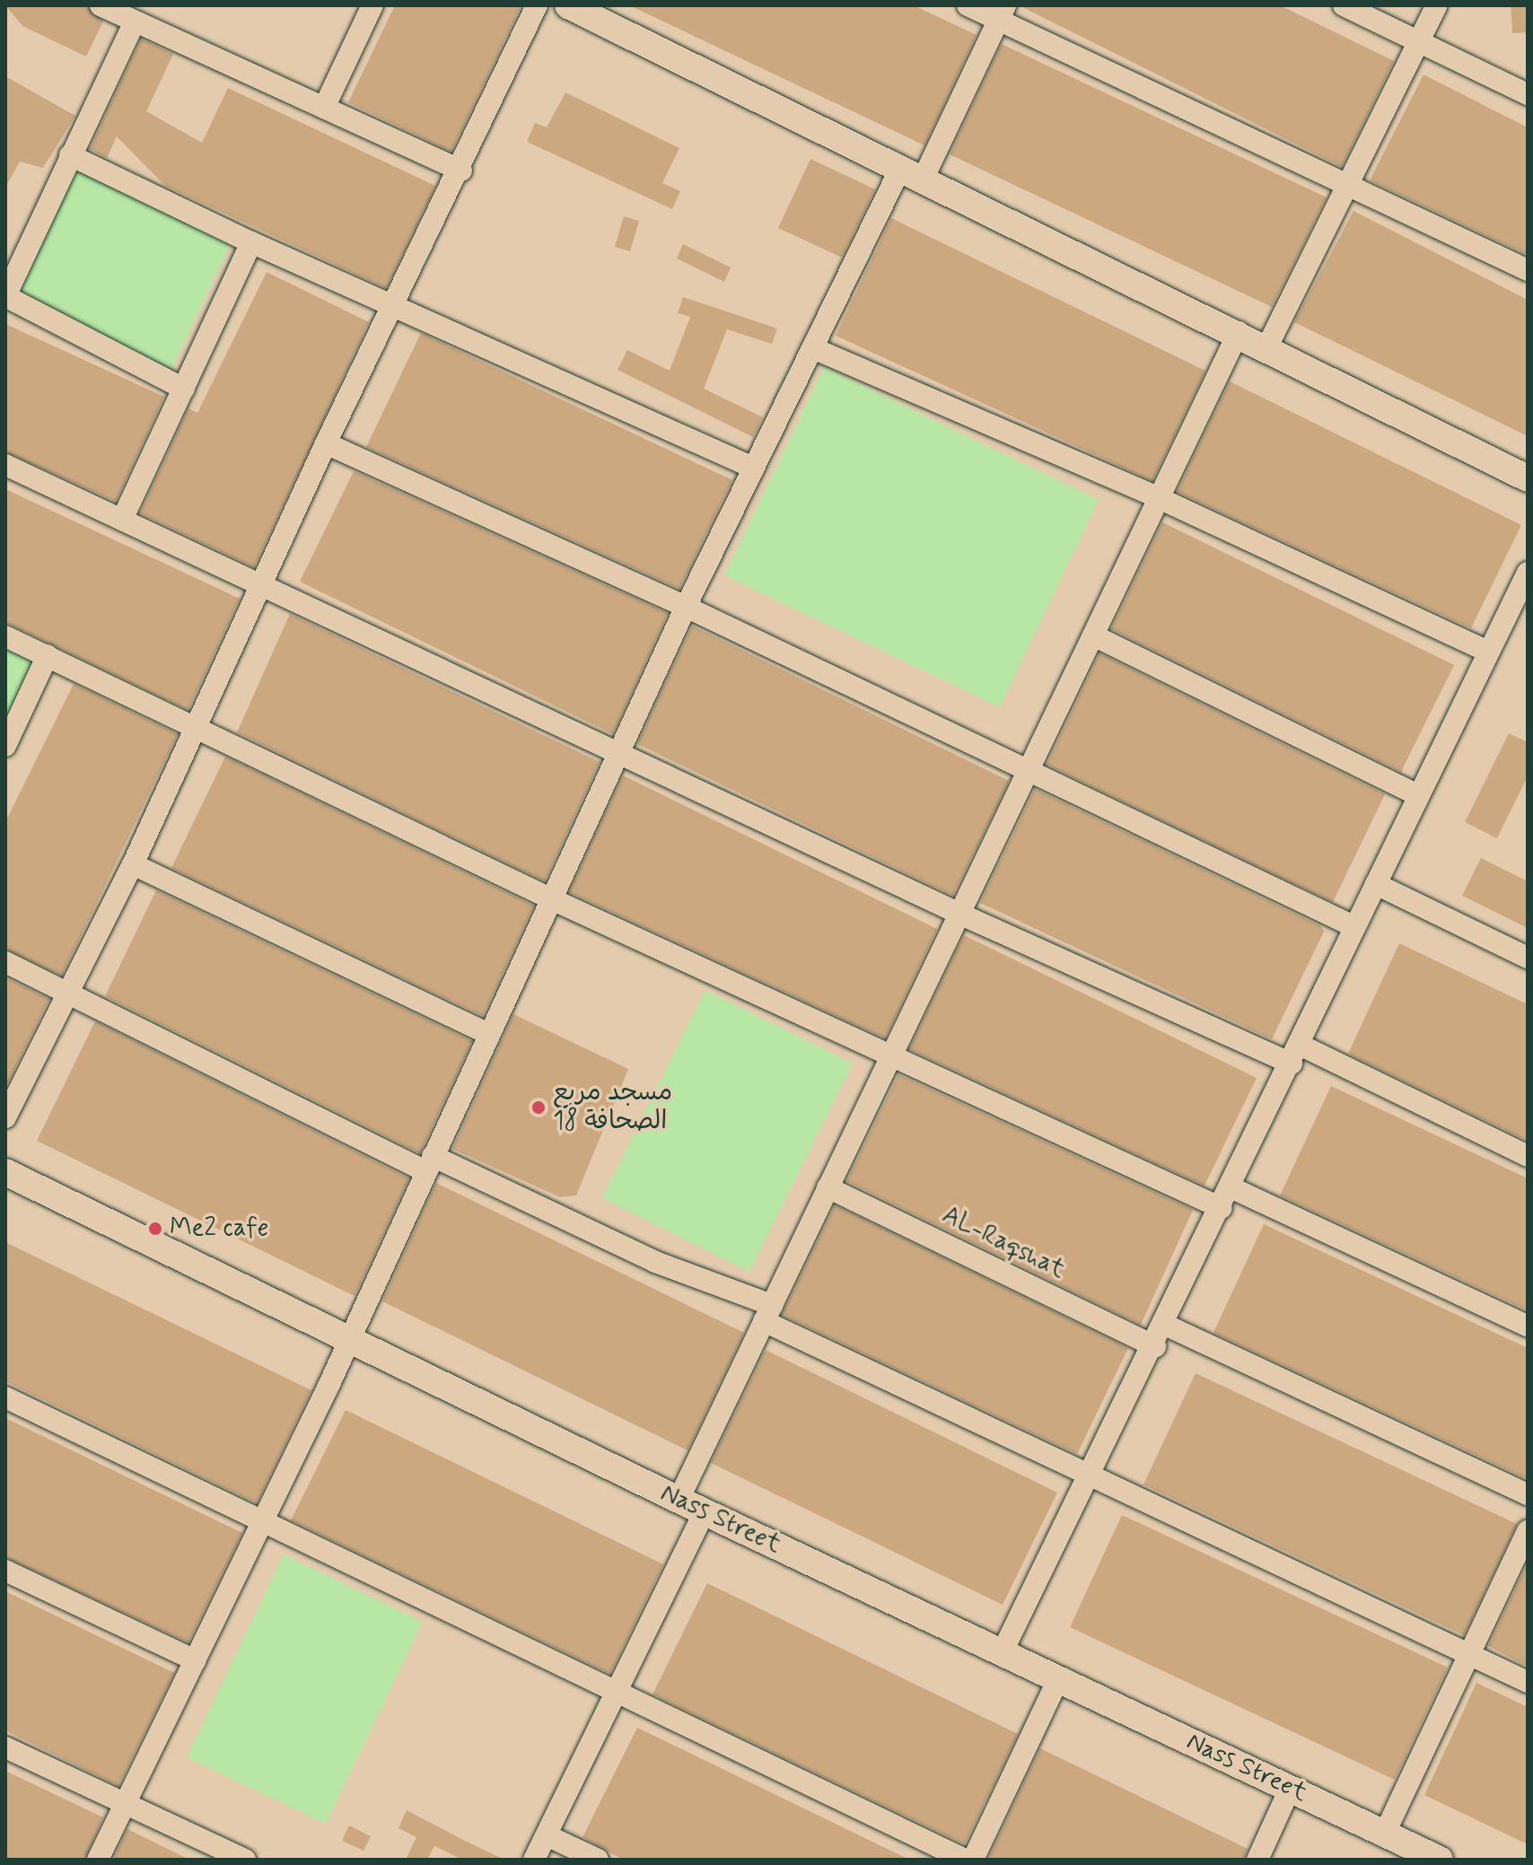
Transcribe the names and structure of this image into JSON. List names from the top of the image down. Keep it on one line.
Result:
{"streets":{"street":["AL-Raqshat","Nass Street"]},"places":["مسجد مربع 18 الصحافة","Me2 cafe"]}
